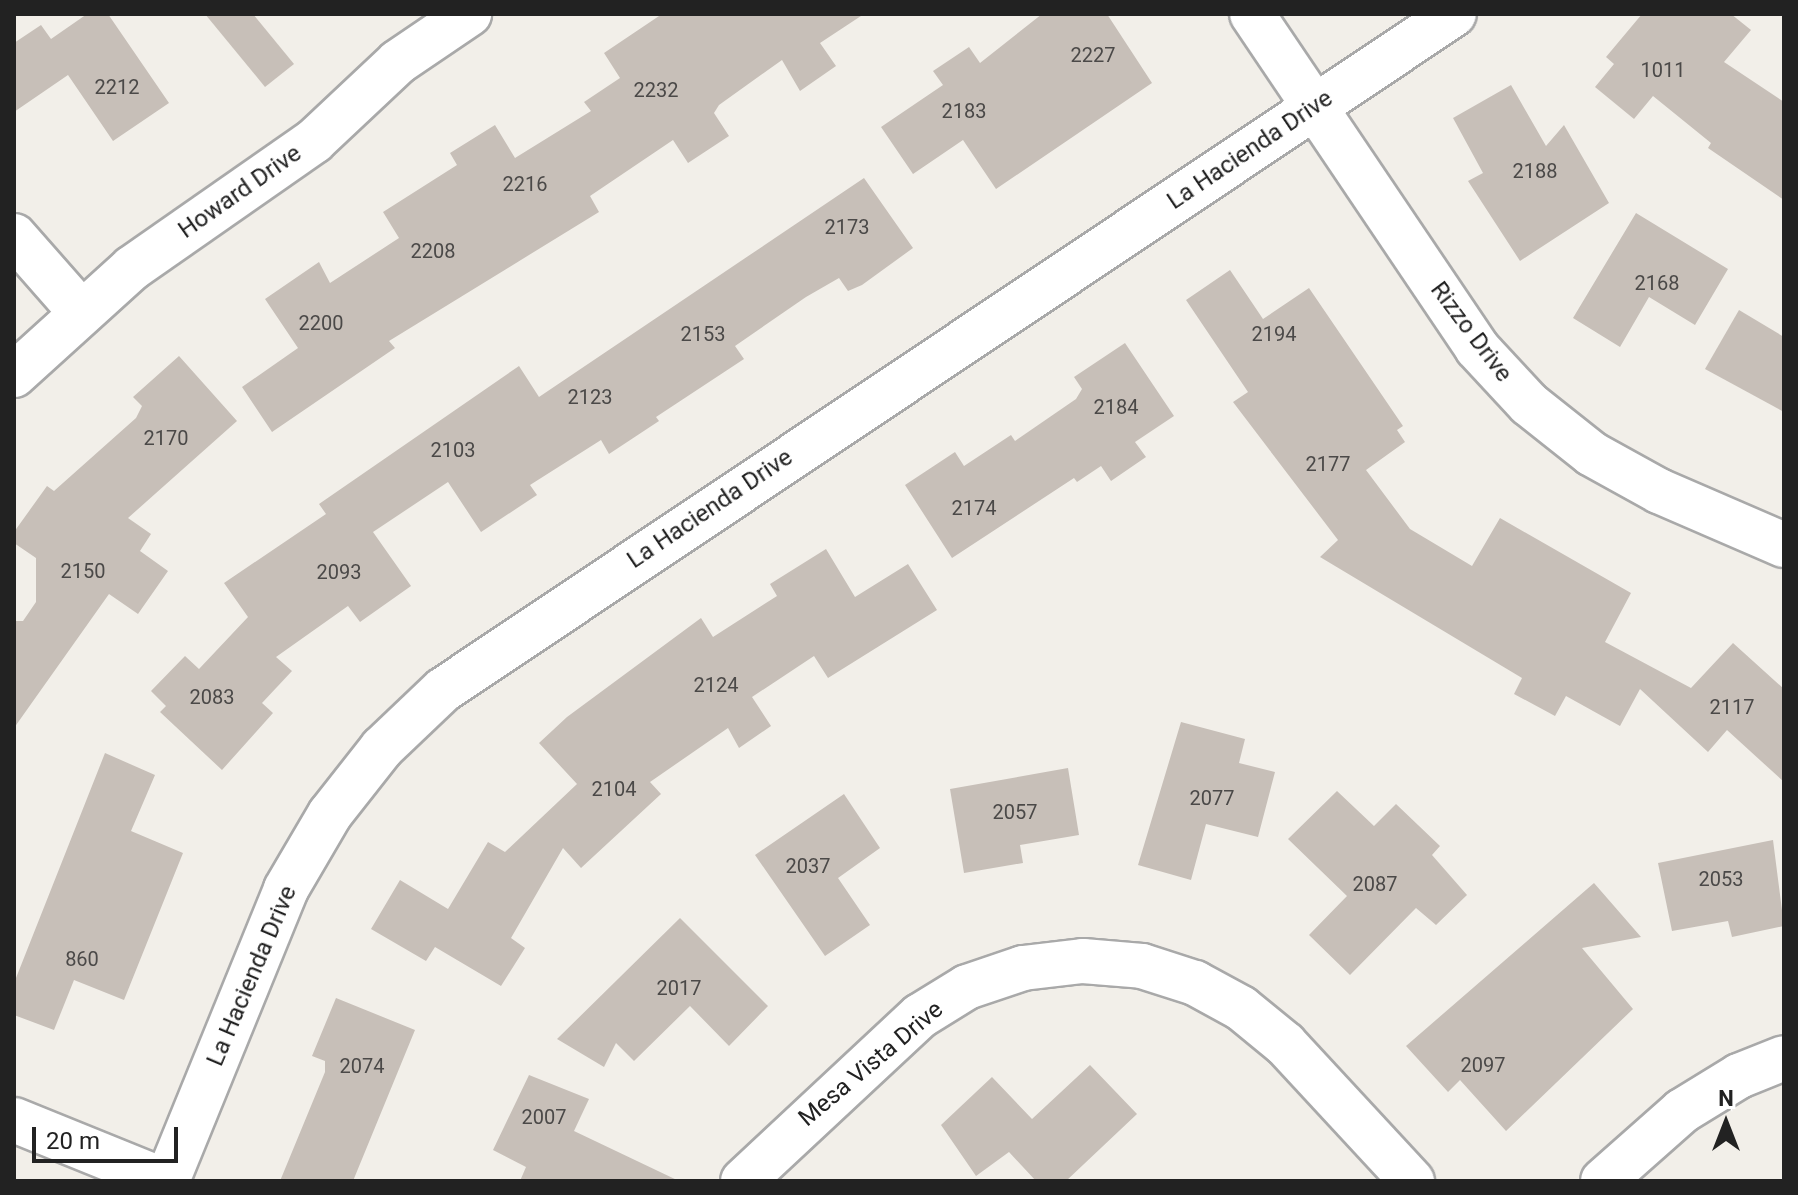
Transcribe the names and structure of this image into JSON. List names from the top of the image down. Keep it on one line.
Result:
{"streets":{"street":["La Hacienda Drive","Howard Drive","Rizzo Drive","Mesa Vista Drive"]},"crossings":[["La Hacienda Drive","Rizzo Drive"]],"house_numbers":["2227","1011","2212","2232","2183","2188","2216","2173","2208","2168","2200","2153","2194","2123","2184","2170","2103","2177","2174","2150","2093","2124","2083","2117","2104","2077","2057","2037","2053","2087","860","2017","2097","2074","2007"],"scale_bar":"20 m","north":"top"}
